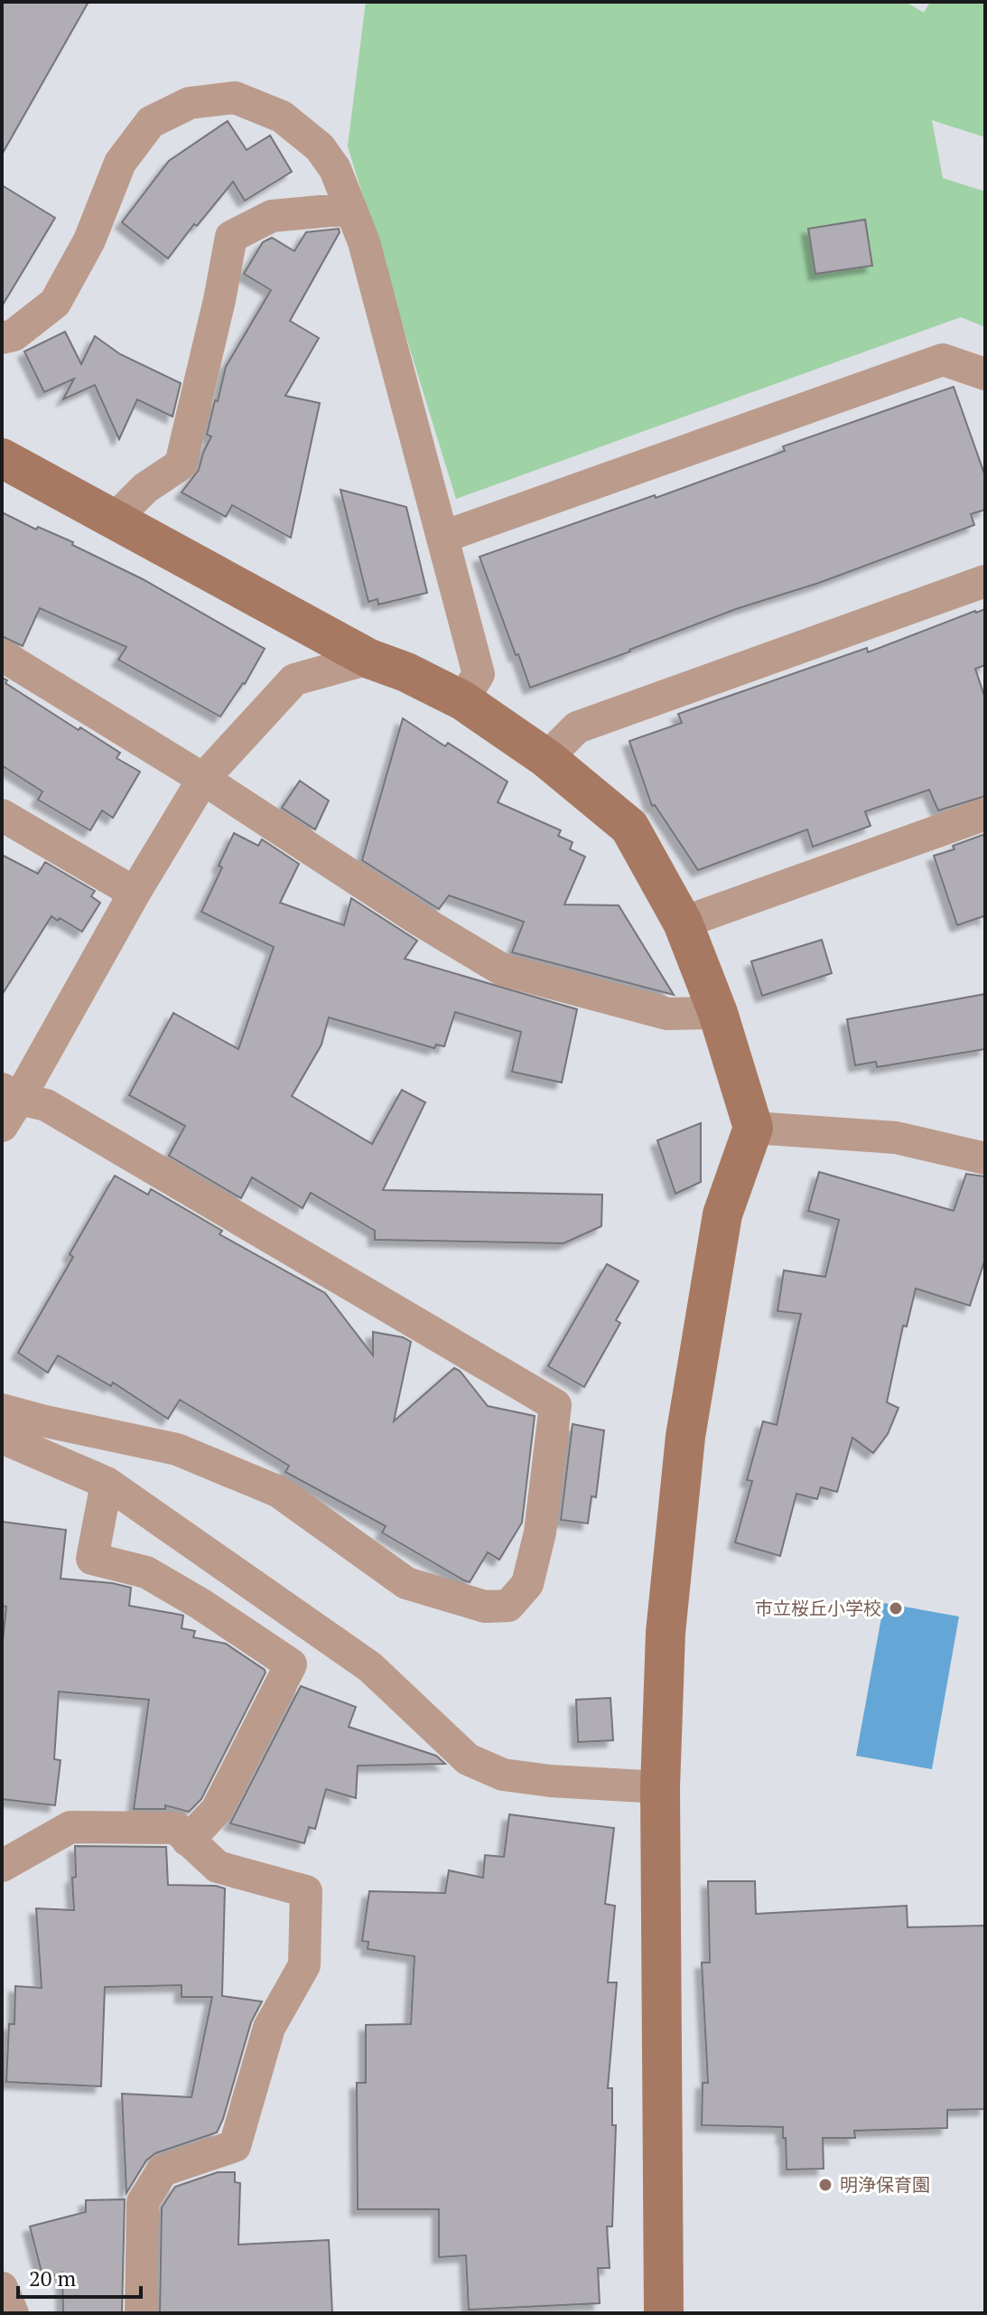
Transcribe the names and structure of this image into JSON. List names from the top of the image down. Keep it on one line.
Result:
{"places":["市立桜丘小学校","明浄保育園"],"scale_bar":"20 m"}
